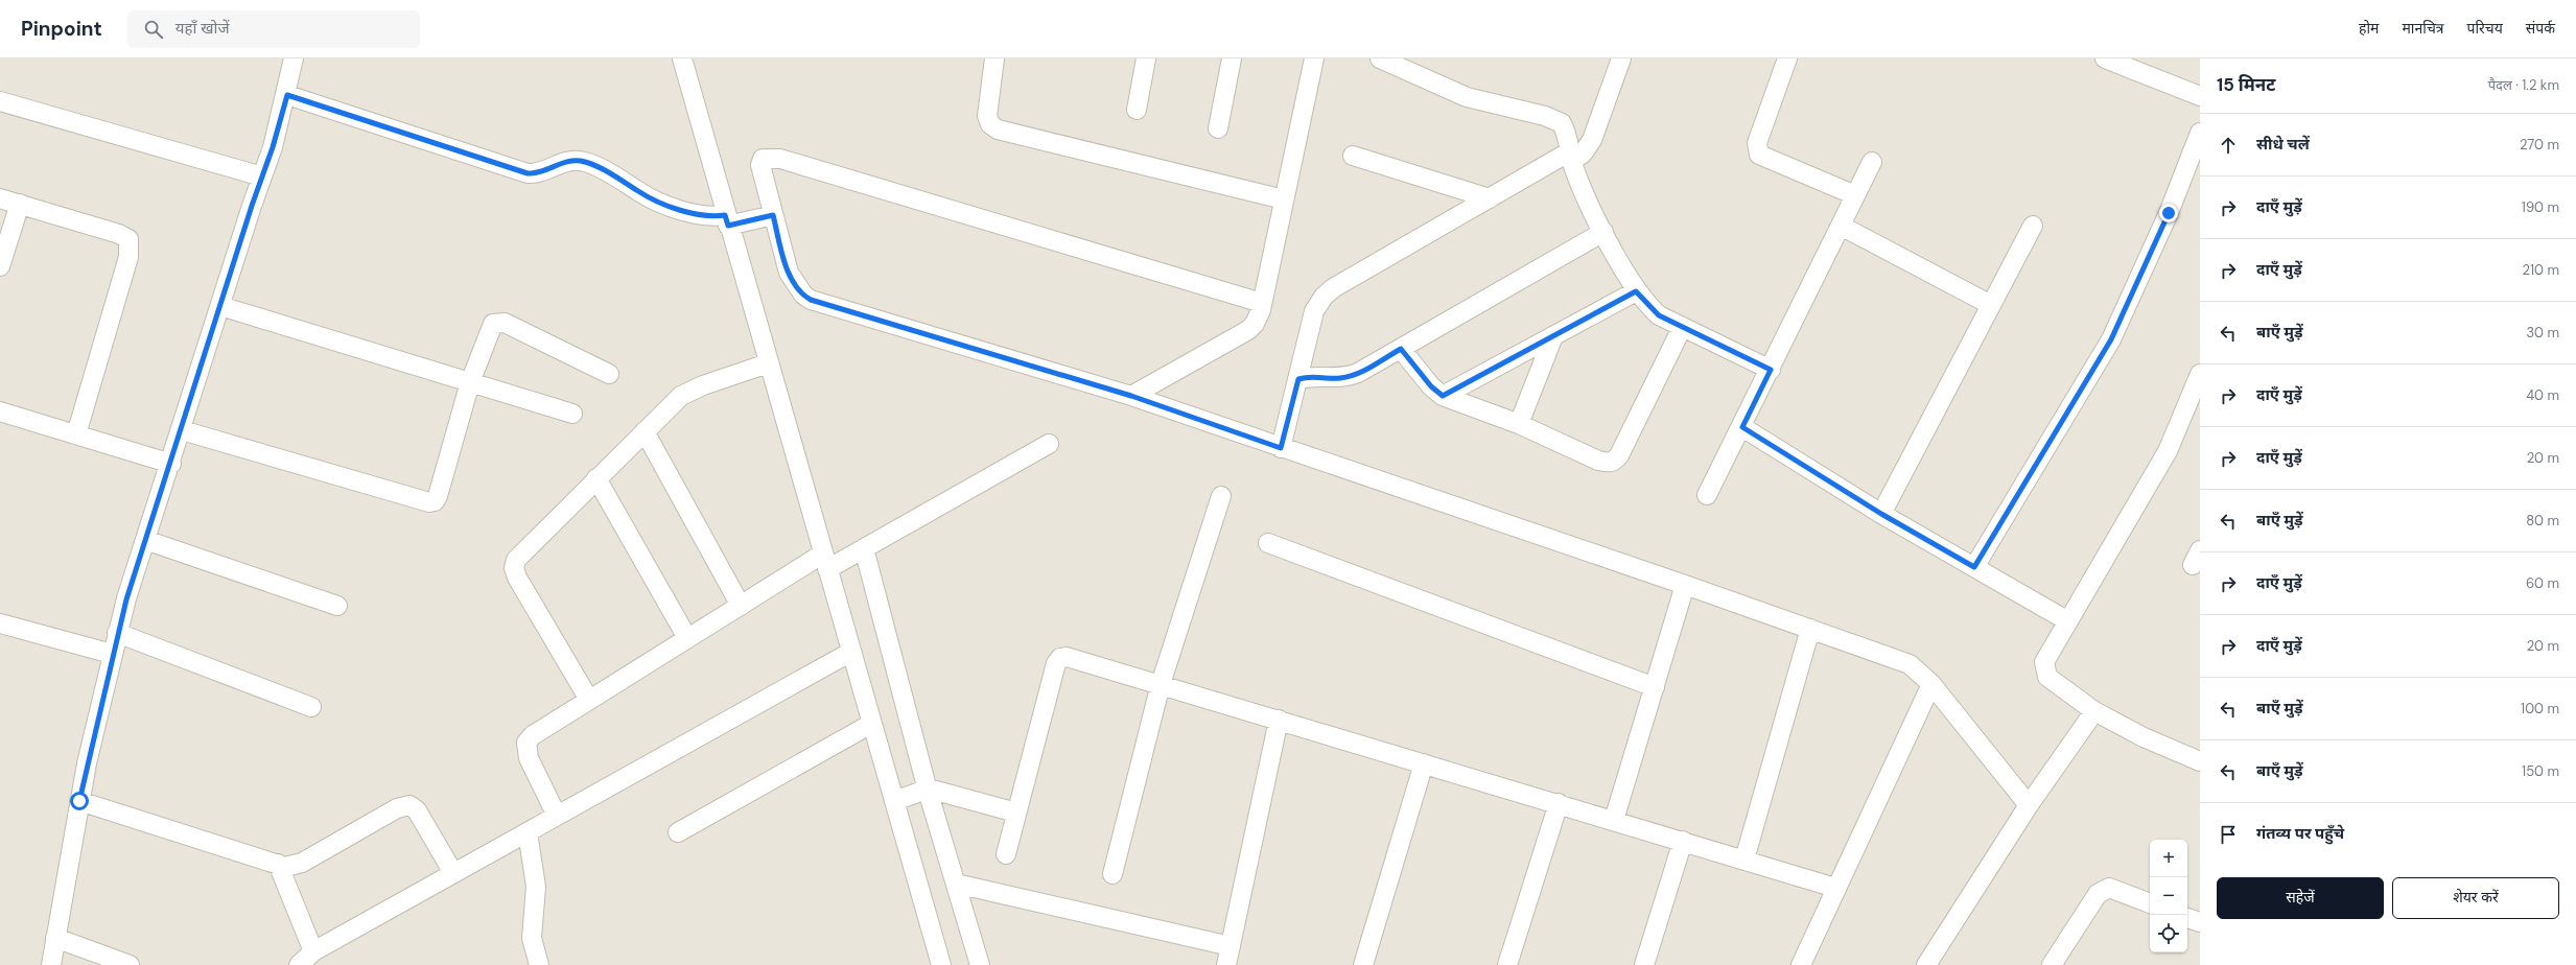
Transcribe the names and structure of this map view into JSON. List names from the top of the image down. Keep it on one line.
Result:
{"page":{"header":"Pinpoint","search":"यहाँ खोजें","nav":["होम","मानचित्र","परिचय","संपर्क"],"heading":["15 मिनट","पैदल · 1.2 km"],"list":[["सीधे चलें","270 m"],["दाएँ मुड़ें","190 m"],["दाएँ मुड़ें","210 m"],["बाएँ मुड़ें","30 m"],["दाएँ मुड़ें","40 m"],["दाएँ मुड़ें","20 m"],["बाएँ मुड़ें","80 m"],["दाएँ मुड़ें","60 m"],["दाएँ मुड़ें","20 m"],["बाएँ मुड़ें","100 m"],["बाएँ मुड़ें","150 m"],"गंतव्य पर पहुँचे"],"map_buttons":["+","−"],"buttons":["सहेजें","शेयर करें"]}}
